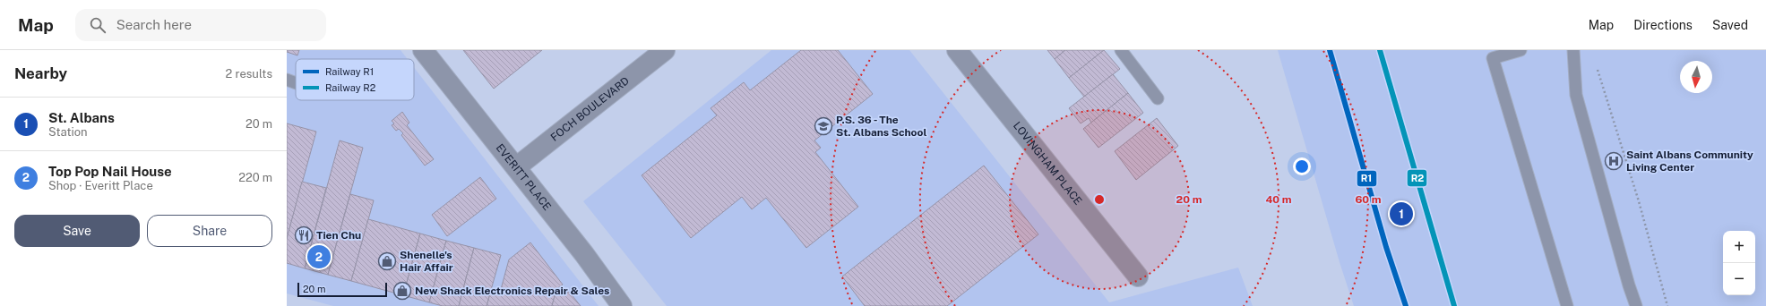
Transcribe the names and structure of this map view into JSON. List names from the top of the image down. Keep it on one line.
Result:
{"streets":{"street":["FOCH BOULEVARD","LOVINGHAM PLACE","EVERITT PLACE"]},"crossings":[["FOCH BOULEVARD","EVERITT PLACE"]],"places":{"school or university":["P.S. 36 - The St. Albans School"],"hospital":["Saint Albans Community Living Center"],"restaurant":["Tien Chu"],"shop":["Shenelle's Hair Affair","New Shack Electronics Repair & Sales"]},"lines":["rail line R1","rail line R2"],"legend":["Railway R1","Railway R2"],"scale_bar":"20 m","north":"bottom","page":{"header":"Map","search":"Search here","nav":["Map","Directions","Saved"],"heading":["Nearby","2 results"],"list":[{"mark":"1","name":"St. Albans","note":"Station","value":"20 m"},{"mark":"2","name":"Top Pop Nail House","note":"Shop · Everitt Place","value":"220 m"}],"pins":["1","2"],"buttons":["Save","Share"],"map_buttons":["+","−"],"scale":"20 m"},"rings":["20 m","40 m","60 m"]}
